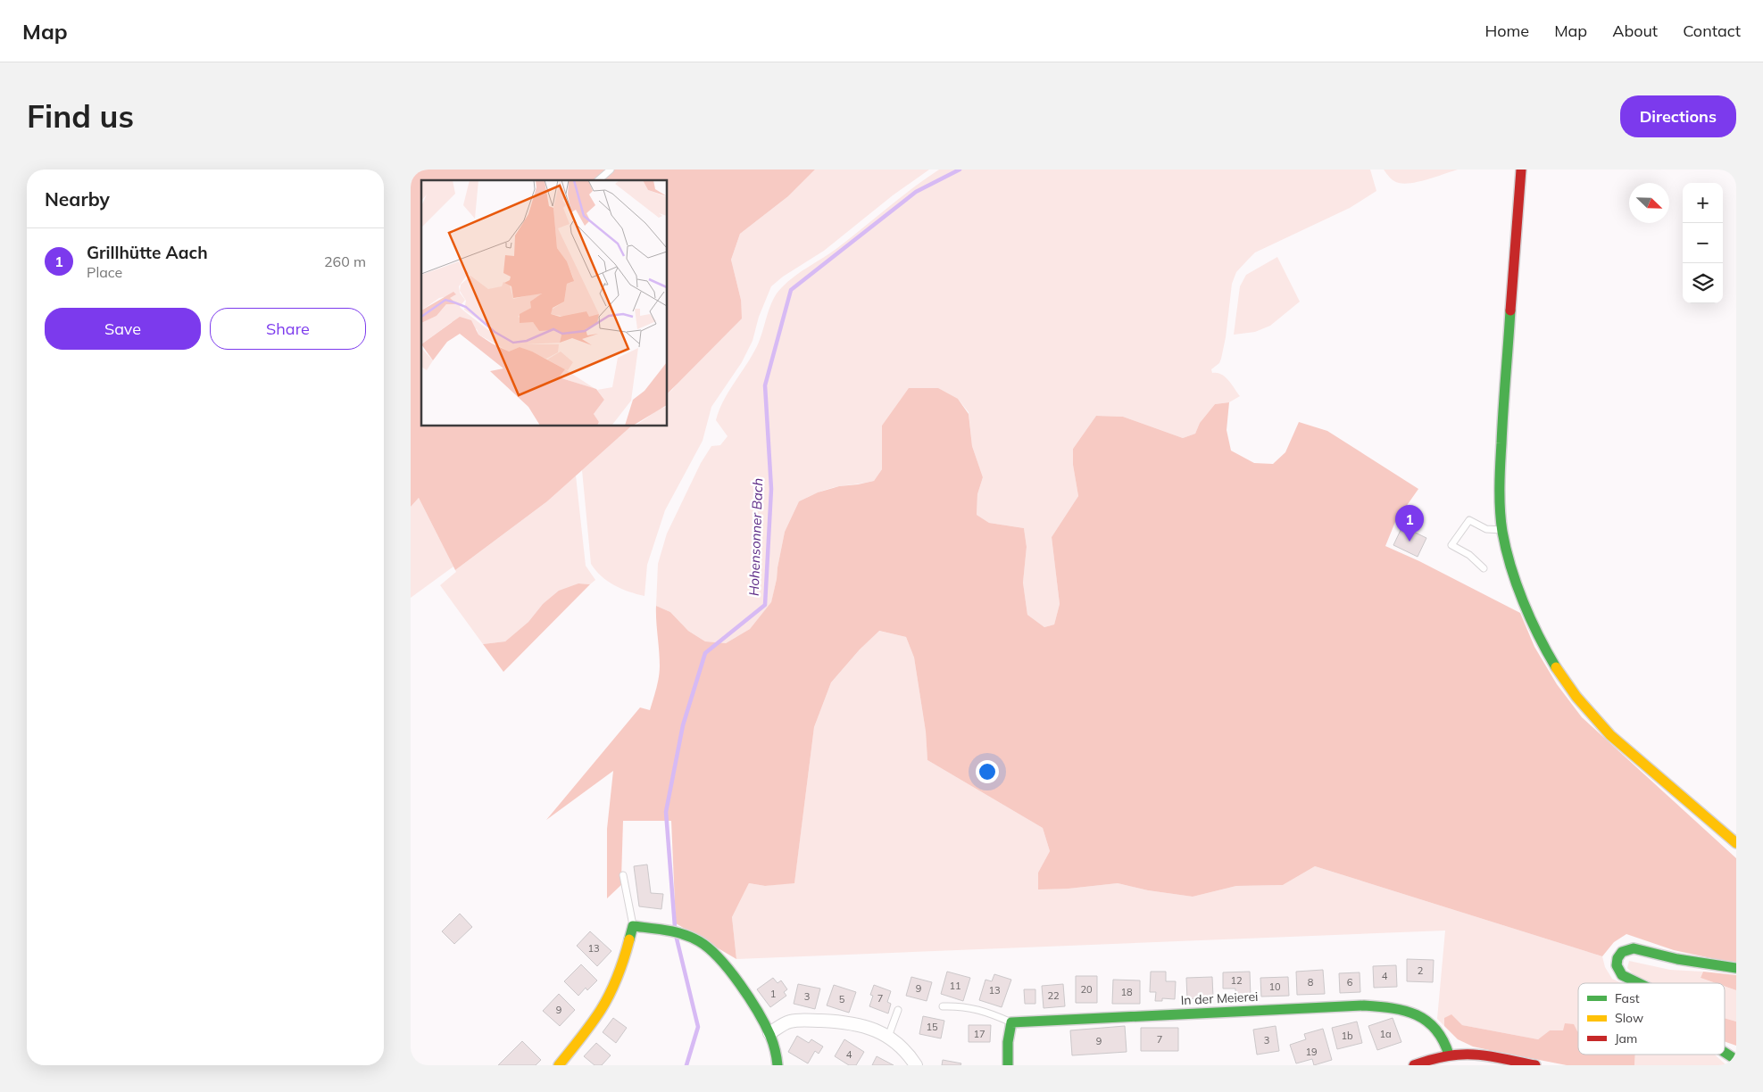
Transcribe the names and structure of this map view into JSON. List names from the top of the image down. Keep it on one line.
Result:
{"streets":{"main road":["In der Meierei"]},"water":["Hohensonner Bach"],"house_numbers":["13","2","4","12","8","6","11","10","9","20","13","18","1","22","3","7","5","9","15","17","1a","1b","7","3","9","19","4"],"legend":["Fast","Slow","Jam"],"north":"bottom right","page":{"header":"Map","nav":["Home","Map","About","Contact"],"buttons":["Directions",["Save","Share"]],"title":"Find us","heading":"Nearby","map_buttons":["+","−"],"list":[{"mark":"1","name":"Grillhütte Aach","note":"Place","value":"260 m"}],"pins":"1"}}
